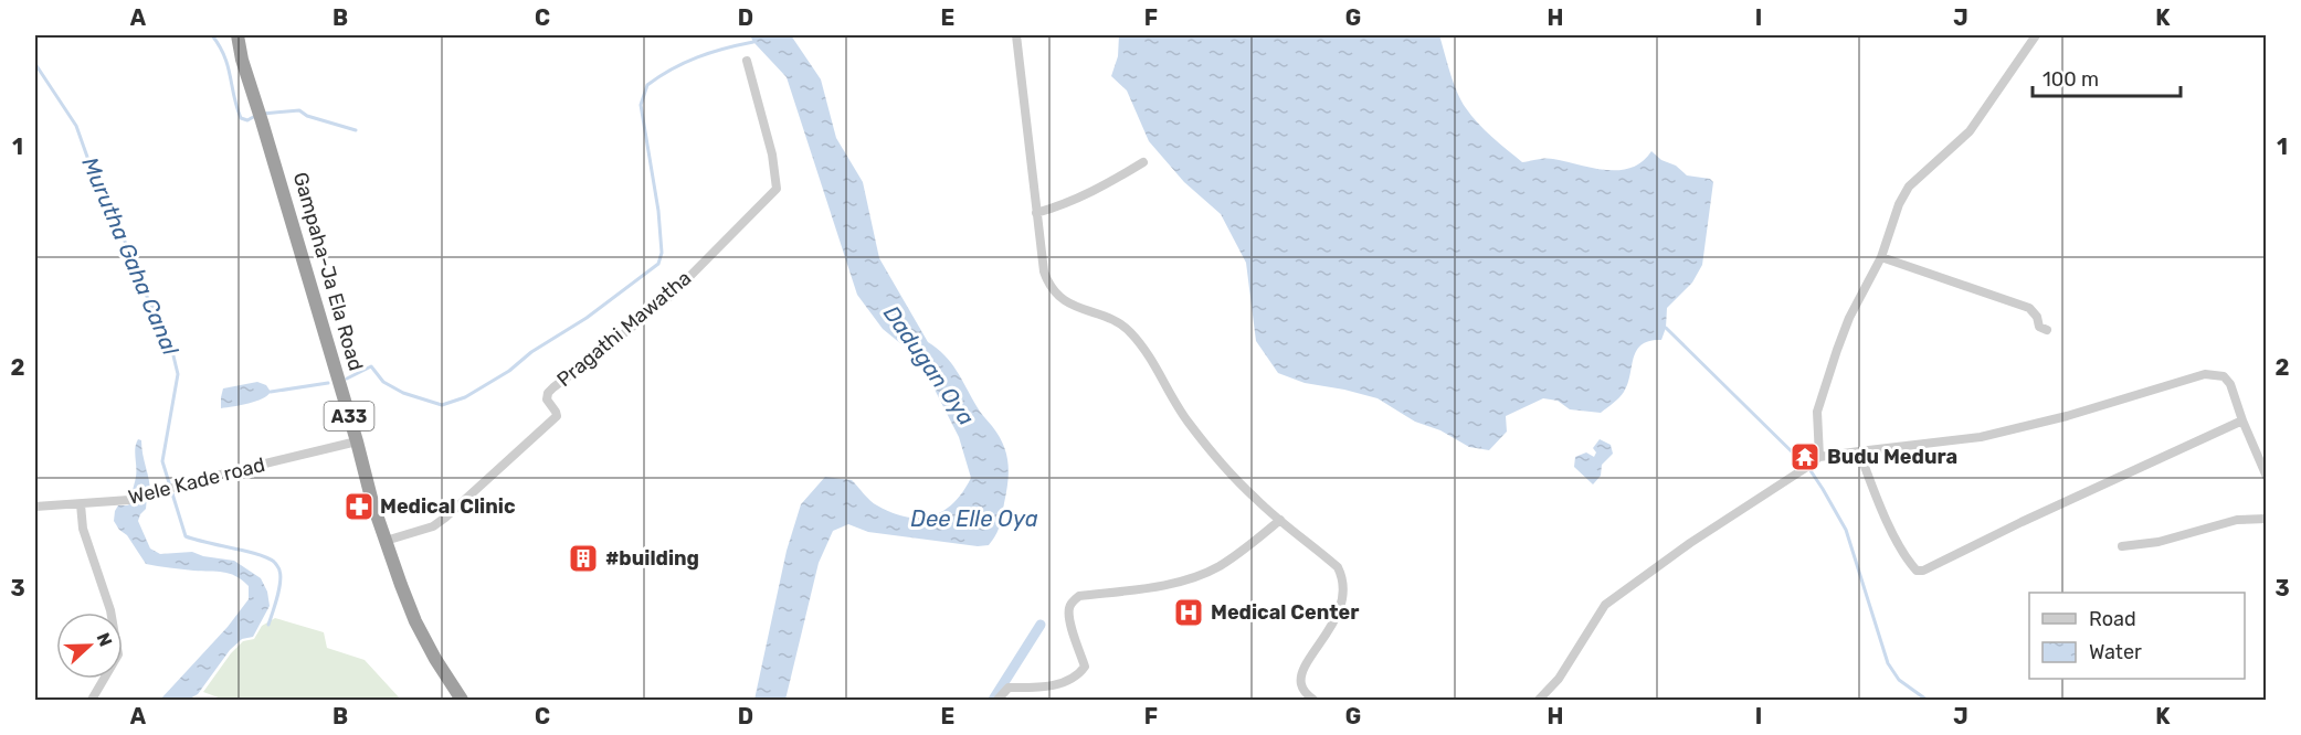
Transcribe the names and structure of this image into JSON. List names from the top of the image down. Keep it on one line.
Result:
{"streets":{"highway":["Gampaha-Ja Ela Road","A33"],"street":["Pragathi Mawatha","Wele Kade road"]},"crossings":[["Gampaha-Ja Ela Road","Pragathi Mawatha"],["Gampaha-Ja Ela Road","Wele Kade road"]],"water":["Murutha Gaha Canal","Dadugan Oya","Dee Elle Oya"],"places":{"temple":["Budu Medura"],"pharmacy":["Medical Clinic"],"building":["#building"],"hospital":["Medical Center"]},"legend":["Road","Water"],"scale_bar":"100 m","north":"right","grid":{"columns":["A","B","C","D","E","F","G","H","I","J","K"],"rows":["1","2","3"]}}
